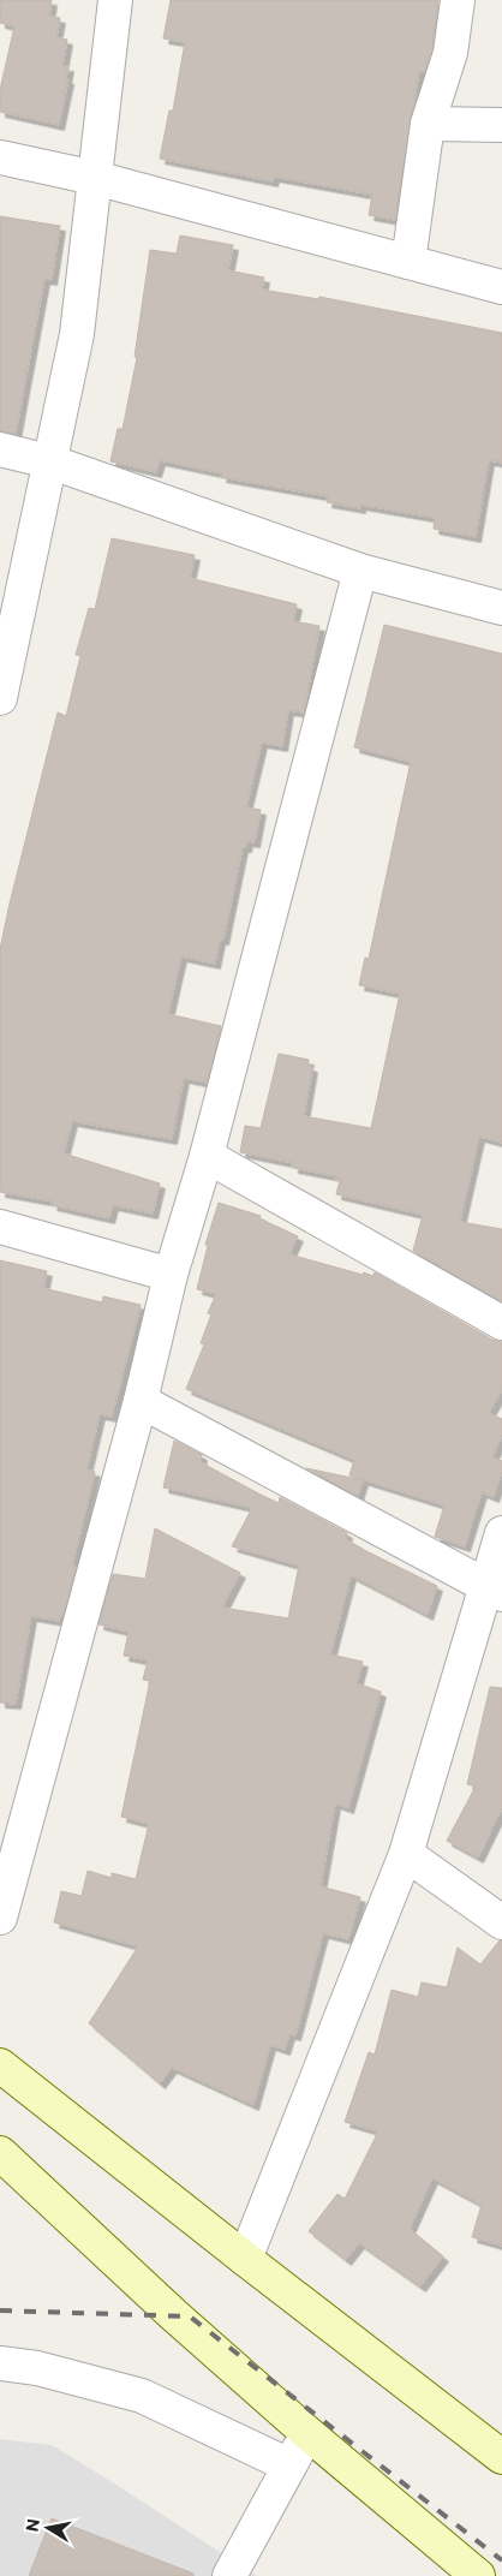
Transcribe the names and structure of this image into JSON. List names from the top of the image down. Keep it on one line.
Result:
{"north":"left"}
